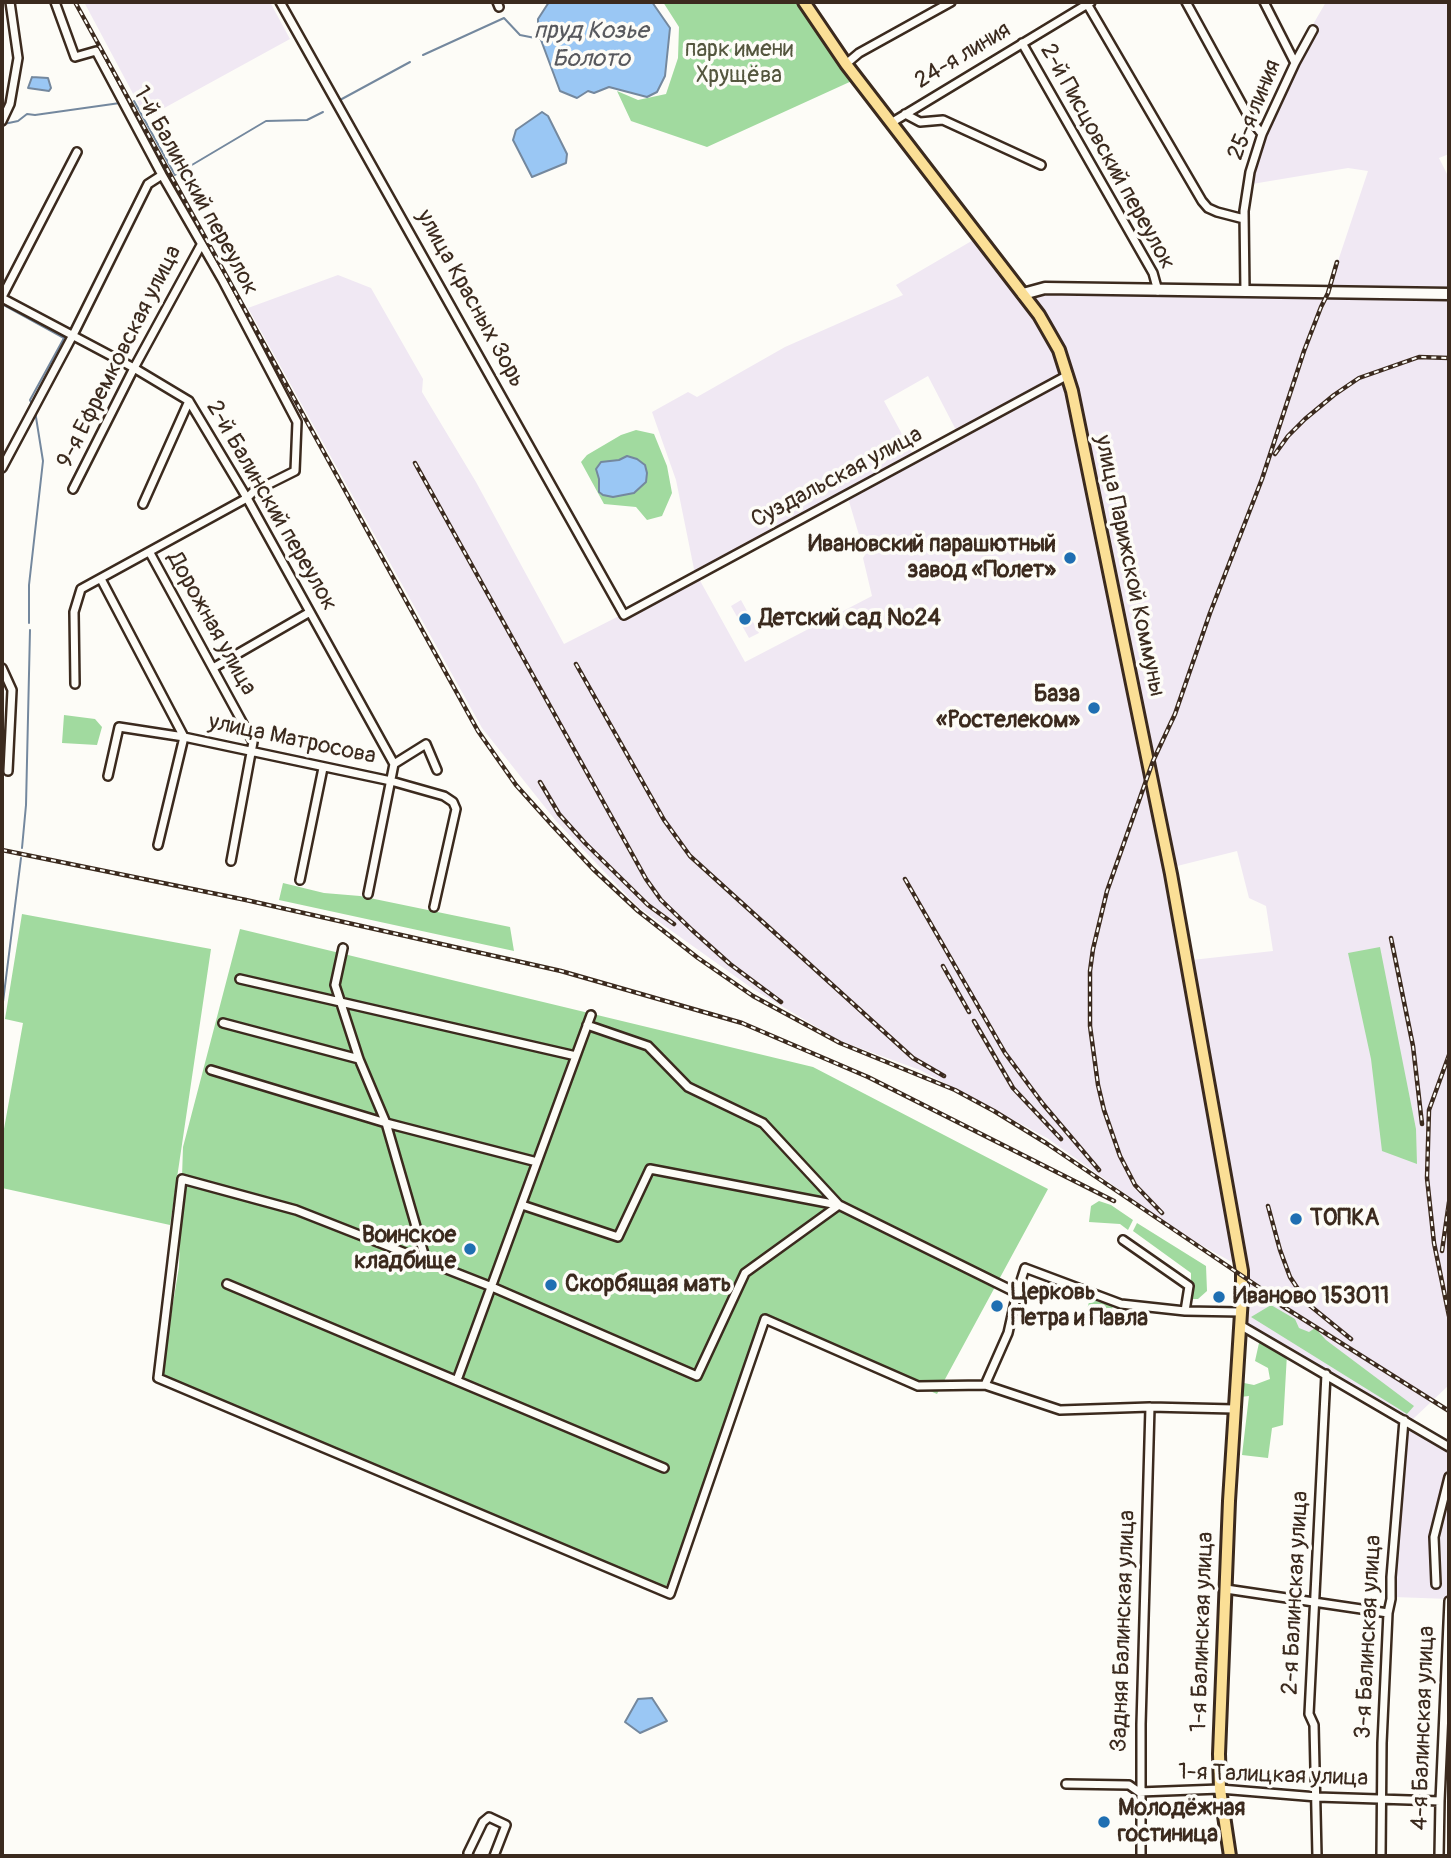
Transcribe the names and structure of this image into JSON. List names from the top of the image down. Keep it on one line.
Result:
{"streets":{"main road":["улица Парижской Коммуны","1-я Балинская улица"],"street":["24-я линия","25-я линия","2-й Писцовский переулок","1-й Балинский переулок","улица Красных Зорь","9-я Ефремковская улица","Суздальская улица","2-й Балинский переулок","Дорожная улица","улица Матросова","2-я Балинская улица","Задняя Балинская улица","3-я Балинская улица","4-я Балинская улица","1-я Талицкая улица"]},"crossings":[["24-я линия","2-й Писцовский переулок"],["24-я линия","улица Парижской Коммуны"],["1-й Балинский переулок","9-я Ефремковская улица"],["1-й Балинский переулок","2-й Балинский переулок"],["улица Красных Зорь","Суздальская улица"],["9-я Ефремковская улица","2-й Балинский переулок"],["Суздальская улица","улица Парижской Коммуны"],["улица Парижской Коммуны","1-я Балинская улица"],["Дорожная улица","улица Матросова"],["2-я Балинская улица","1-я Талицкая улица"],["Задняя Балинская улица","1-я Талицкая улица"],["1-я Балинская улица","1-я Талицкая улица"],["3-я Балинская улица","1-я Талицкая улица"],["4-я Балинская улица","1-я Талицкая улица"]],"water":["пруд Козье Болото"],"parks":["парк имени Хрущёва"],"places":["Ивановский парашютный завод «Полет»","Детский сад №24","База «Ростелеком»","ТОПКА","Воинское кладбище","Скорбящая мать","Иваново 153011","Церковь Петра и Павла","Молодёжная гостиница"]}
